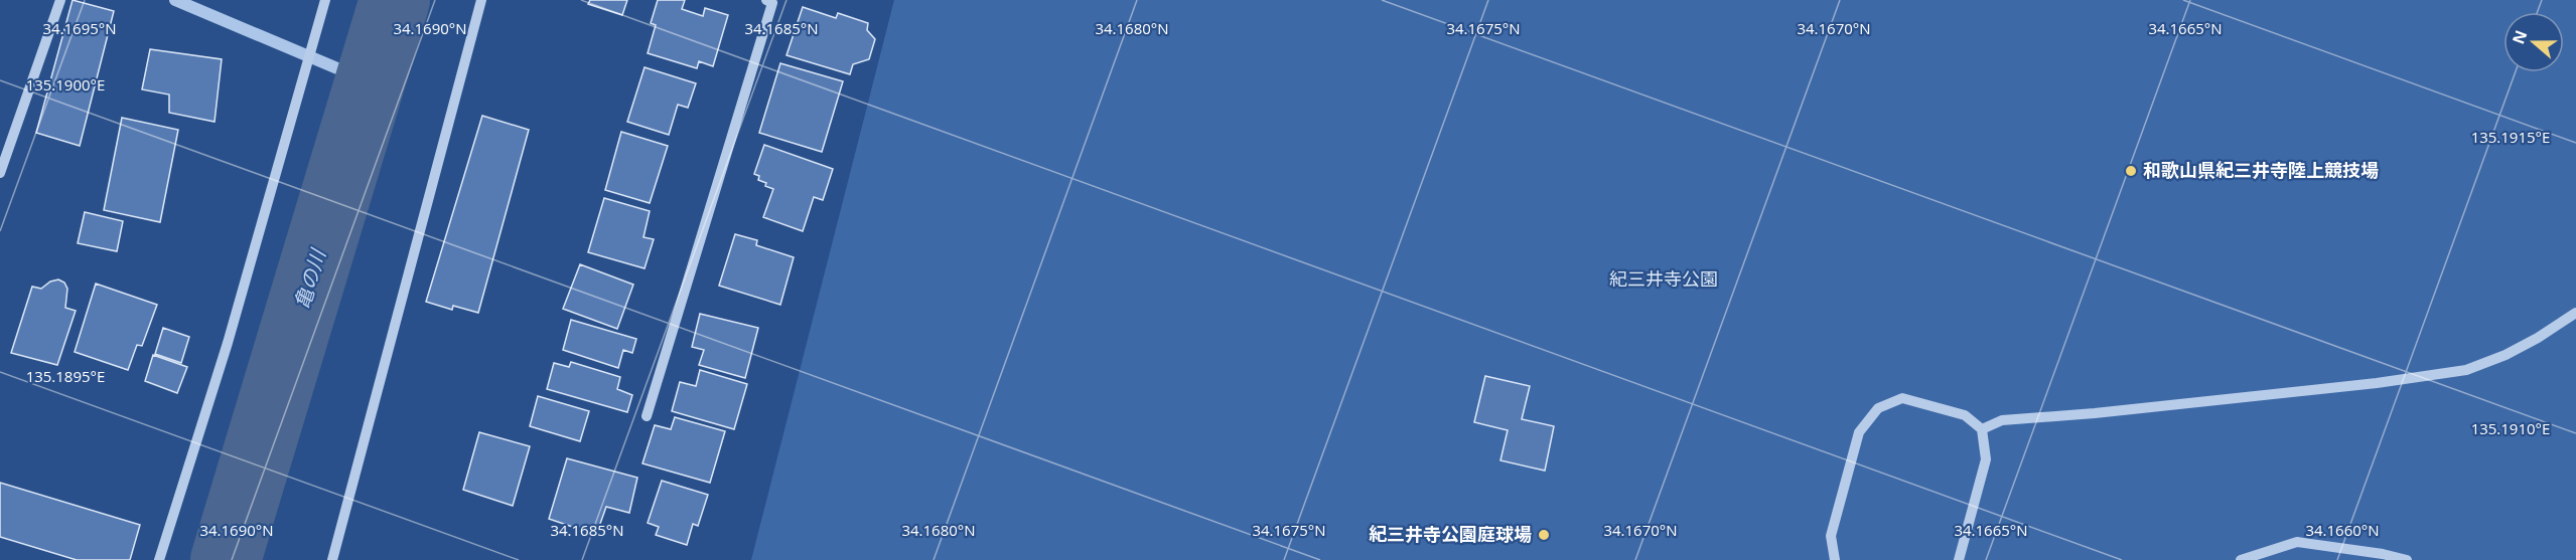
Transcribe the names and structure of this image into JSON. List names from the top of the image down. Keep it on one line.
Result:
{"water":["亀の川"],"parks":["紀三井寺公園"],"places":["和歌山県紀三井寺陸上競技場","紀三井寺公園庭球場"],"north":"left","coordinates":["34.1695°N","34.1690°N","34.1685°N","34.1680°N","34.1675°N","34.1670°N","34.1665°N","135.1900°E","135.1915°E","135.1895°E","135.1910°E","34.1660°N"]}
